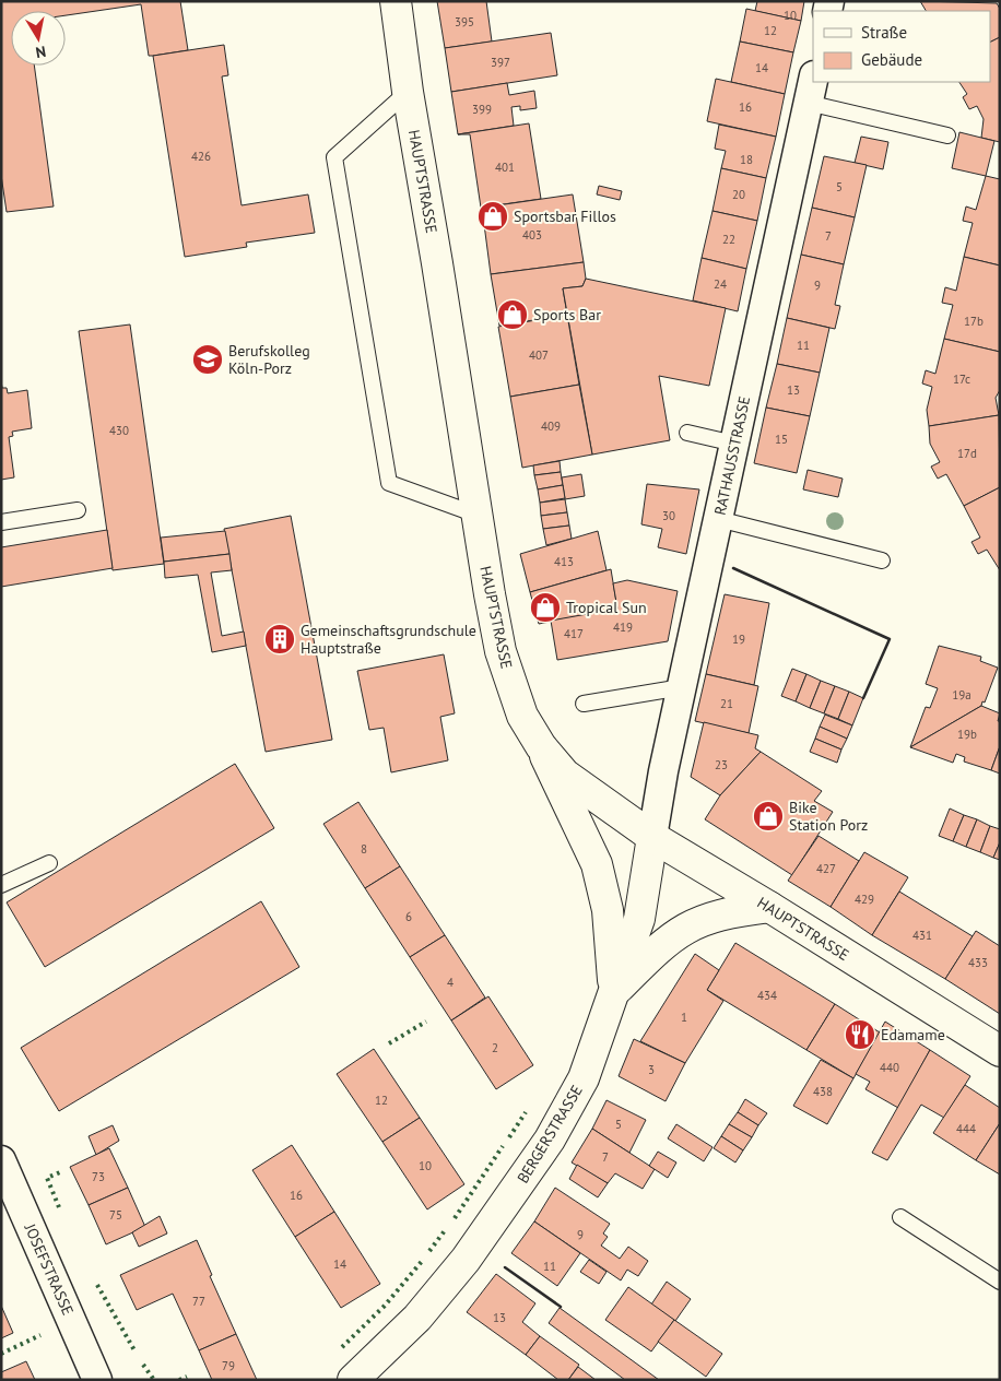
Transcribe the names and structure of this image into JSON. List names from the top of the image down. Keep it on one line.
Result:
{"streets":{"main road":["HAUPTSTRASSE","BERGERSTRASSE"],"street":["RATHAUSSTRASSE","JOSEFSTRASSE"]},"crossings":[["HAUPTSTRASSE","RATHAUSSTRASSE"],["HAUPTSTRASSE","BERGERSTRASSE"],["RATHAUSSTRASSE","BERGERSTRASSE"]],"places":{"shop":["Sportsbar Fillos","Sports Bar","Tropical Sun","Bike Station Porz"],"school or university":["Berufskolleg Köln-Porz"],"building":["Gemeinschaftsgrundschule Hauptstraße"],"restaurant":["Edamame"]},"house_numbers":["10","395","12","397","14","16","399","426","18","401","5","20","403","7","22","24","9","17b","11","407","17c","13","409","430","15","17d","30","413","419","417","19","19a","21","19b","23","8","427","429","6","431","433","4","434","1","2","440","3","438","12","5","444","7","10","73","16","75","9","14","11","77","13","79"],"legend":["Straße","Gebäude"],"north":"bottom"}
